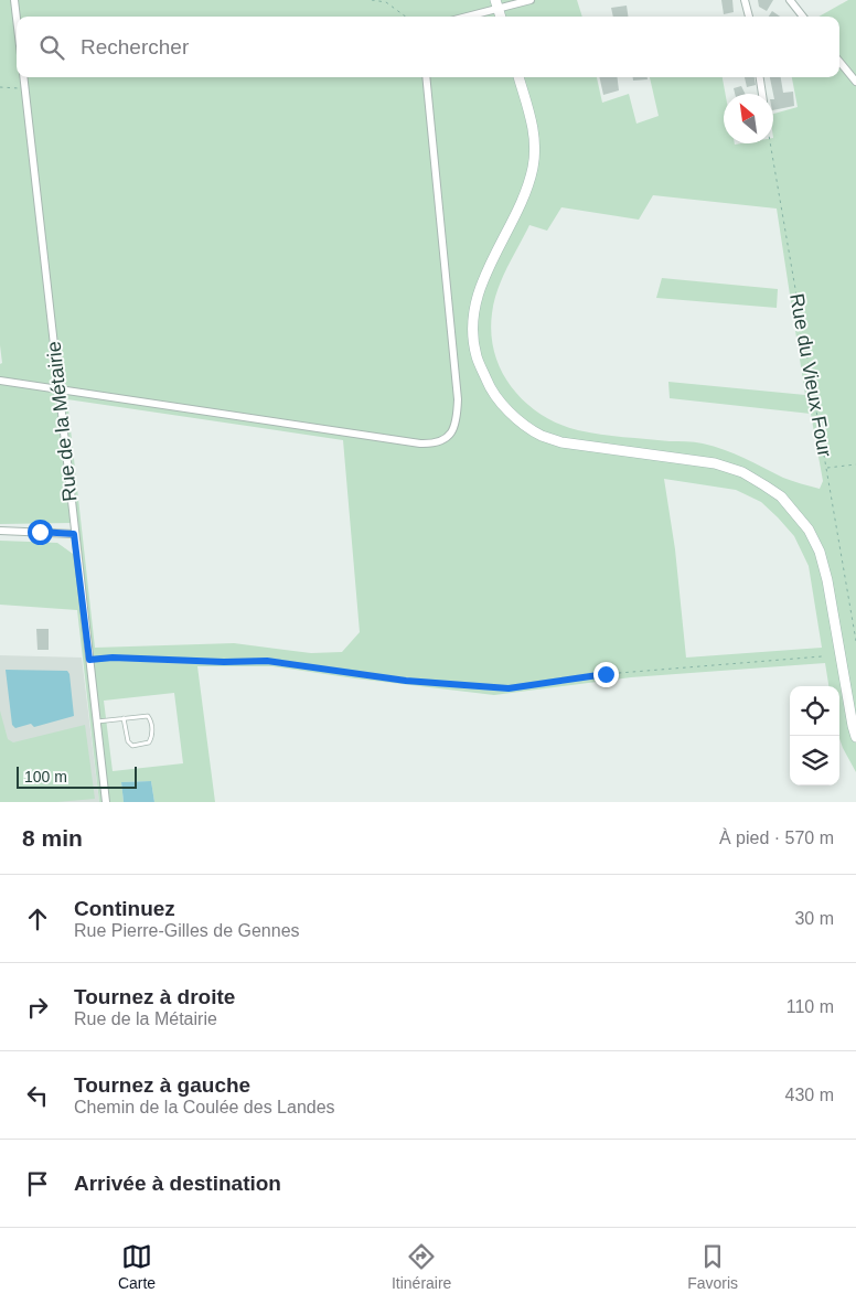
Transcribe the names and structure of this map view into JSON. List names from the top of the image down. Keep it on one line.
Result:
{"streets":{"street":["Rue de la Métairie"],"path":["Rue du Vieux Four"]},"scale_bar":"100 m","north":"top left","page":{"search":"Rechercher","scale":"100 m","heading":["8 min","À pied · 570 m"],"list":[["Continuez","Rue Pierre-Gilles de Gennes","30 m"],["Tournez à droite","Rue de la Métairie","110 m"],["Tournez à gauche","Chemin de la Coulée des Landes","430 m"],"Arrivée à destination"],"nav":["Carte","Itinéraire","Favoris"]}}
